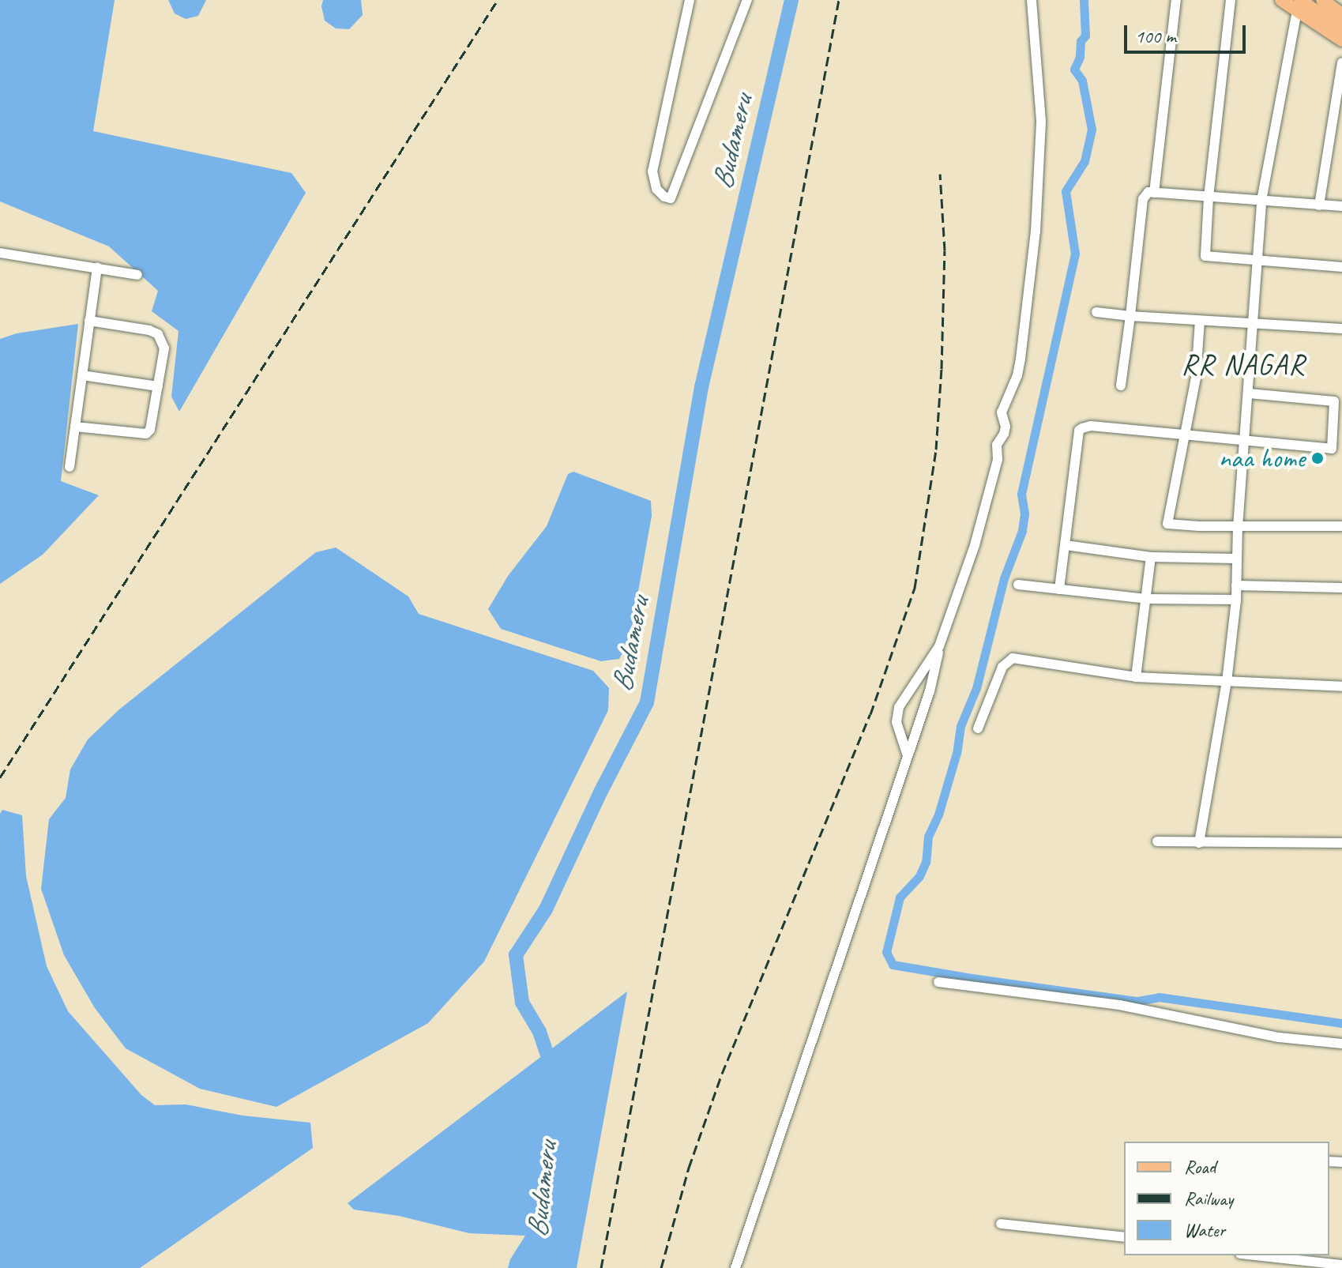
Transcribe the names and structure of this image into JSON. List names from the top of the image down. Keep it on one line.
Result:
{"districts":["RR NAGAR"],"water":["Budameru"],"places":["naa home"],"legend":["Road","Railway","Water"],"scale_bar":"100 m"}
